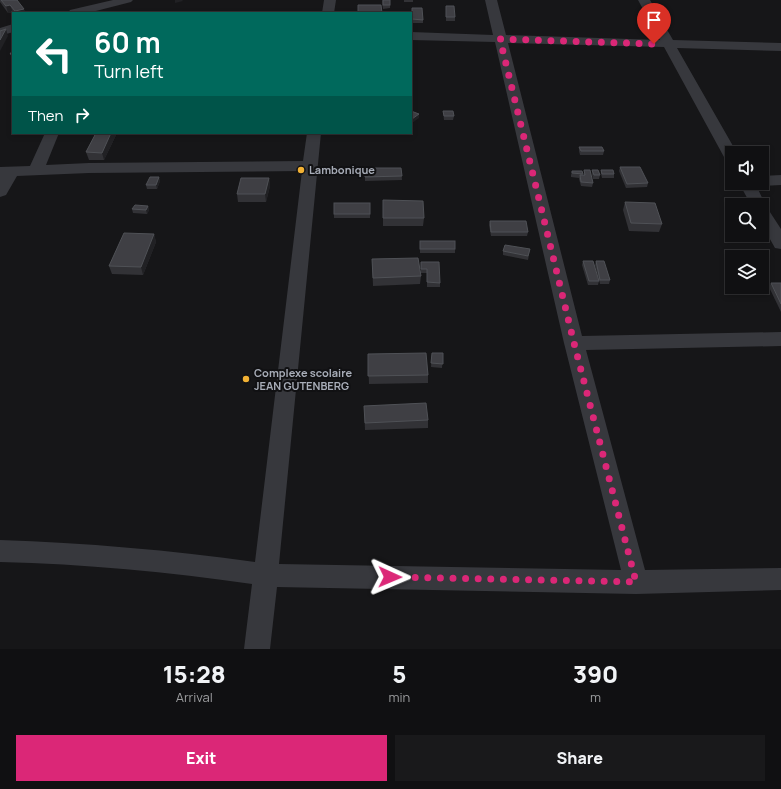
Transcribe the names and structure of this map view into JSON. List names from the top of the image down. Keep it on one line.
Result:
{"places":["Lambonique","Complexe scolaire JEAN GUTENBERG"],"page":{"turn":["60 m","Turn left"],"then":"Then","eta":["15:28","Arrival","5","min","390","m"],"buttons":["Exit","Share"]}}
